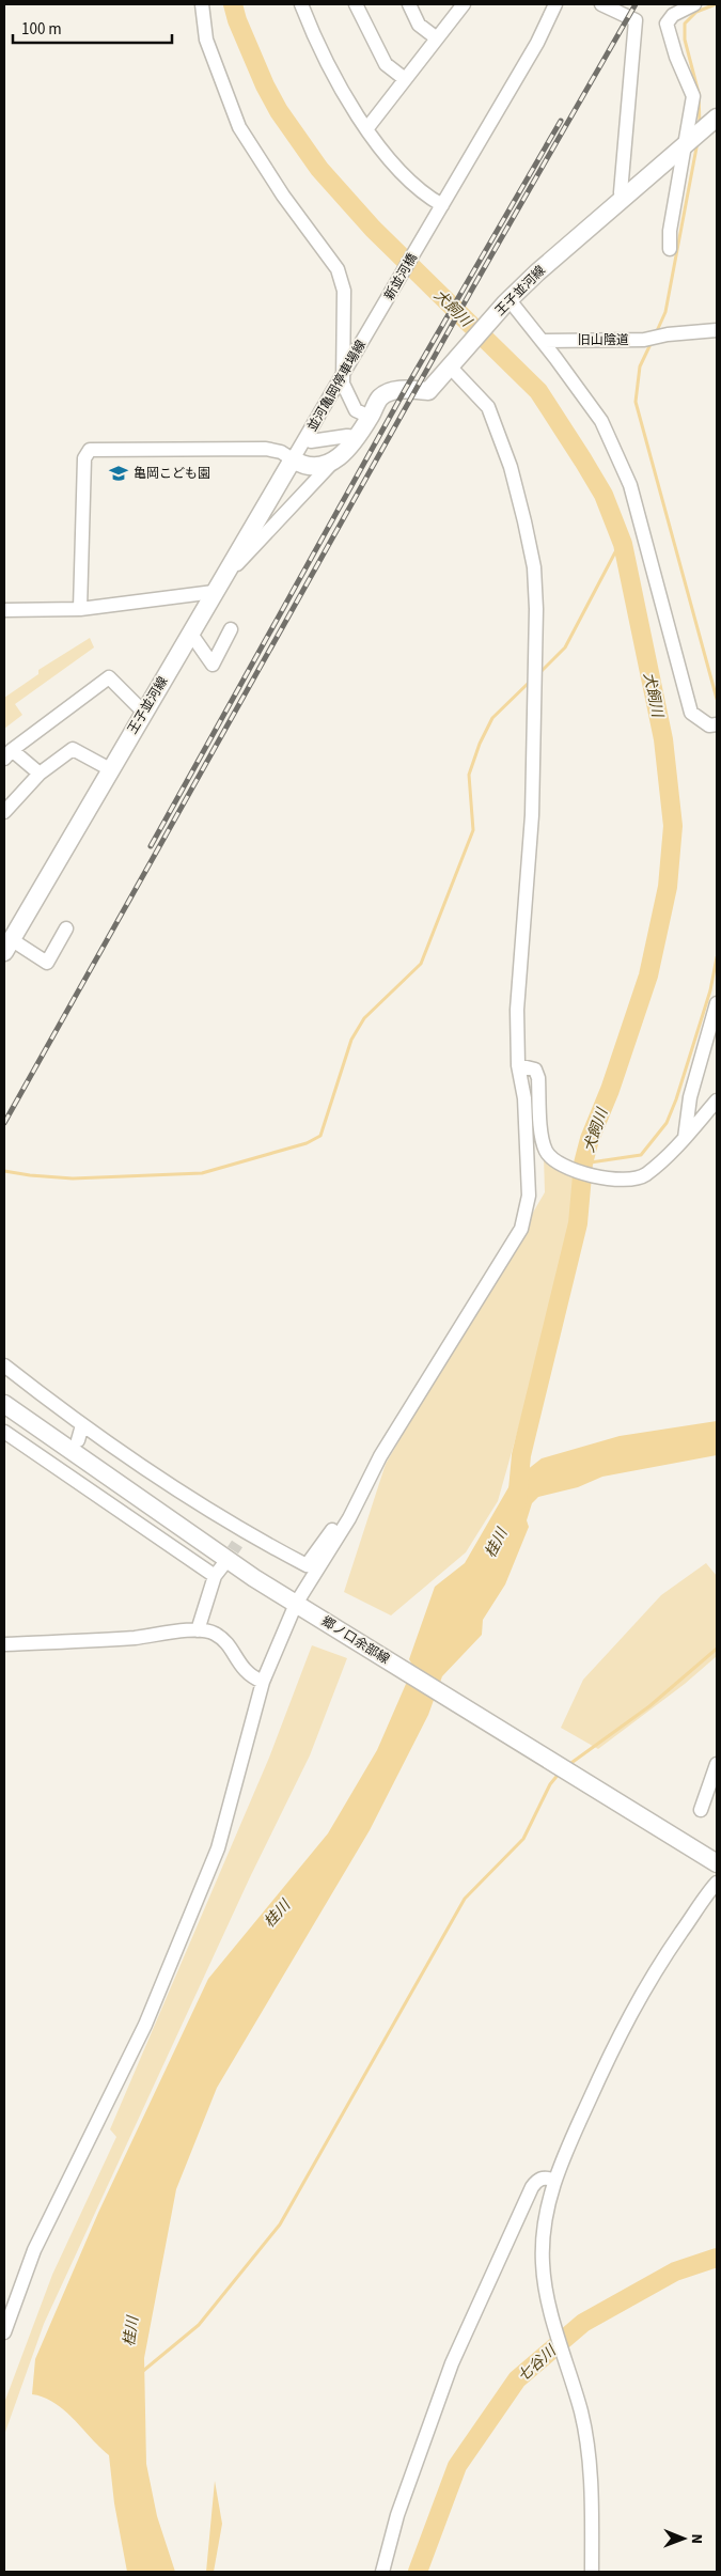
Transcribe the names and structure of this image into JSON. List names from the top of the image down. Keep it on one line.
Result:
{"streets":{"main road":["王子並河線","郷ノ口余部線"],"street":["新並河橋","旧山陰道","並河亀岡停車場線"]},"crossings":[["新並河橋","並河亀岡停車場線"],["王子並河線","並河亀岡停車場線"]],"water":["犬飼川","桂川","七谷川"],"places":{"school or university":["亀岡こども園"]},"scale_bar":"100 m","north":"right"}
